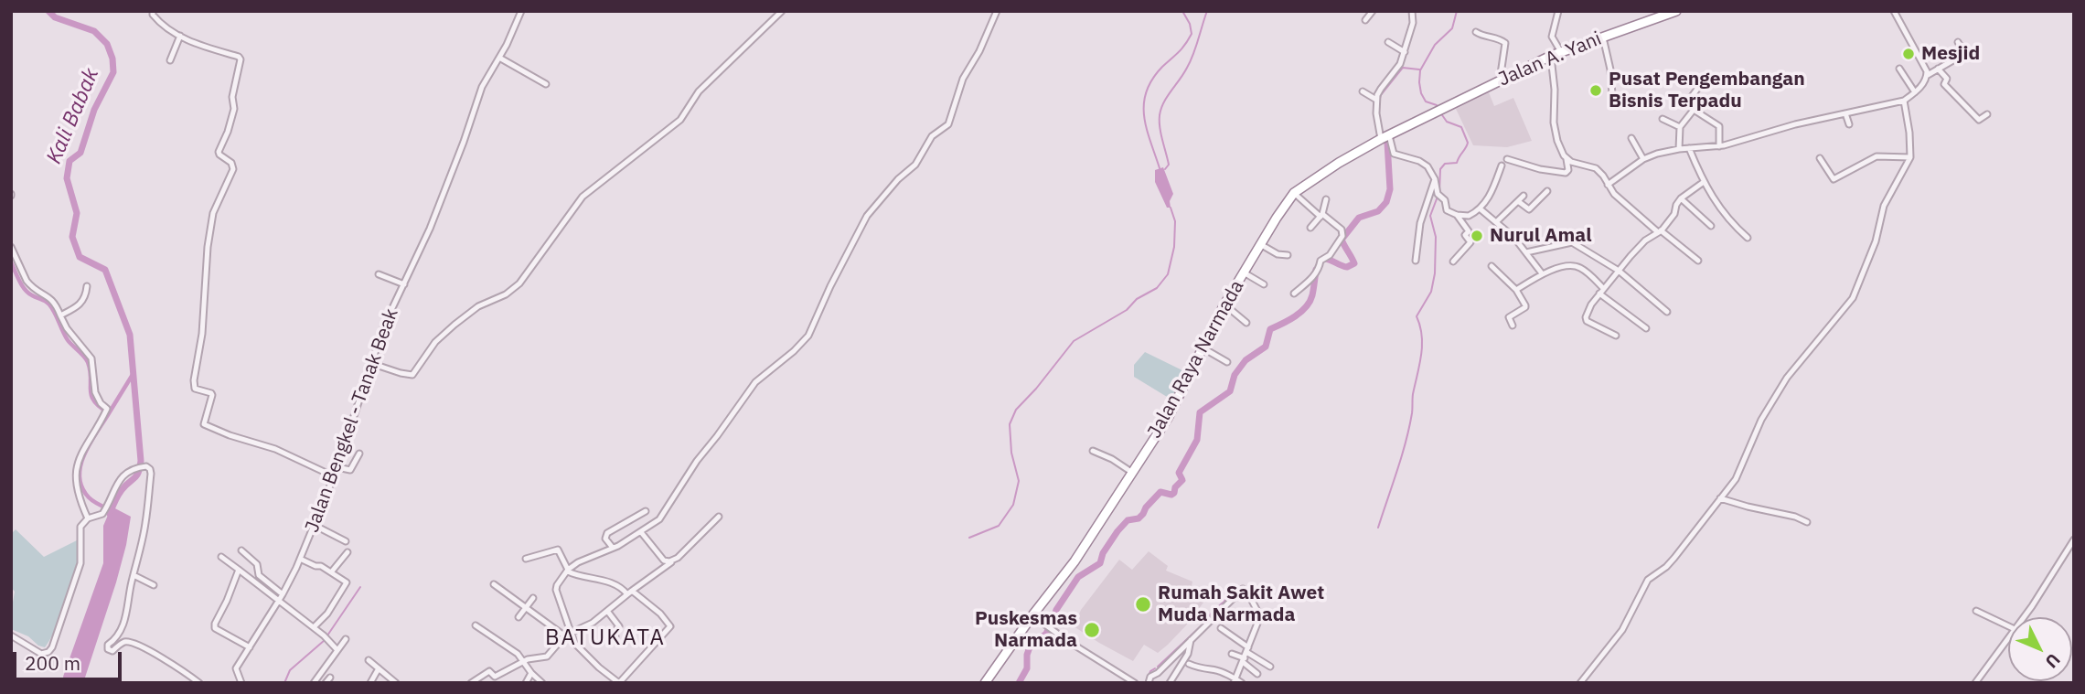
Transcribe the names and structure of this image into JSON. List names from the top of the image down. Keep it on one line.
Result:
{"streets":{"highway":["Jalan A. Yani","Jalan Raya Narmada"],"street":["Jalan Bengkel - Tanak Beak"]},"crossings":[["Jalan A. Yani","Jalan Raya Narmada"]],"districts":["BATUKATA"],"water":["Kali Babak"],"places":["Mesjid","Pusat Pengembangan Bisnis Terpadu","Nurul Amal","Rumah Sakit Awet Muda Narmada","Puskesmas Narmada"],"scale_bar":"200 m","north":"bottom right"}
